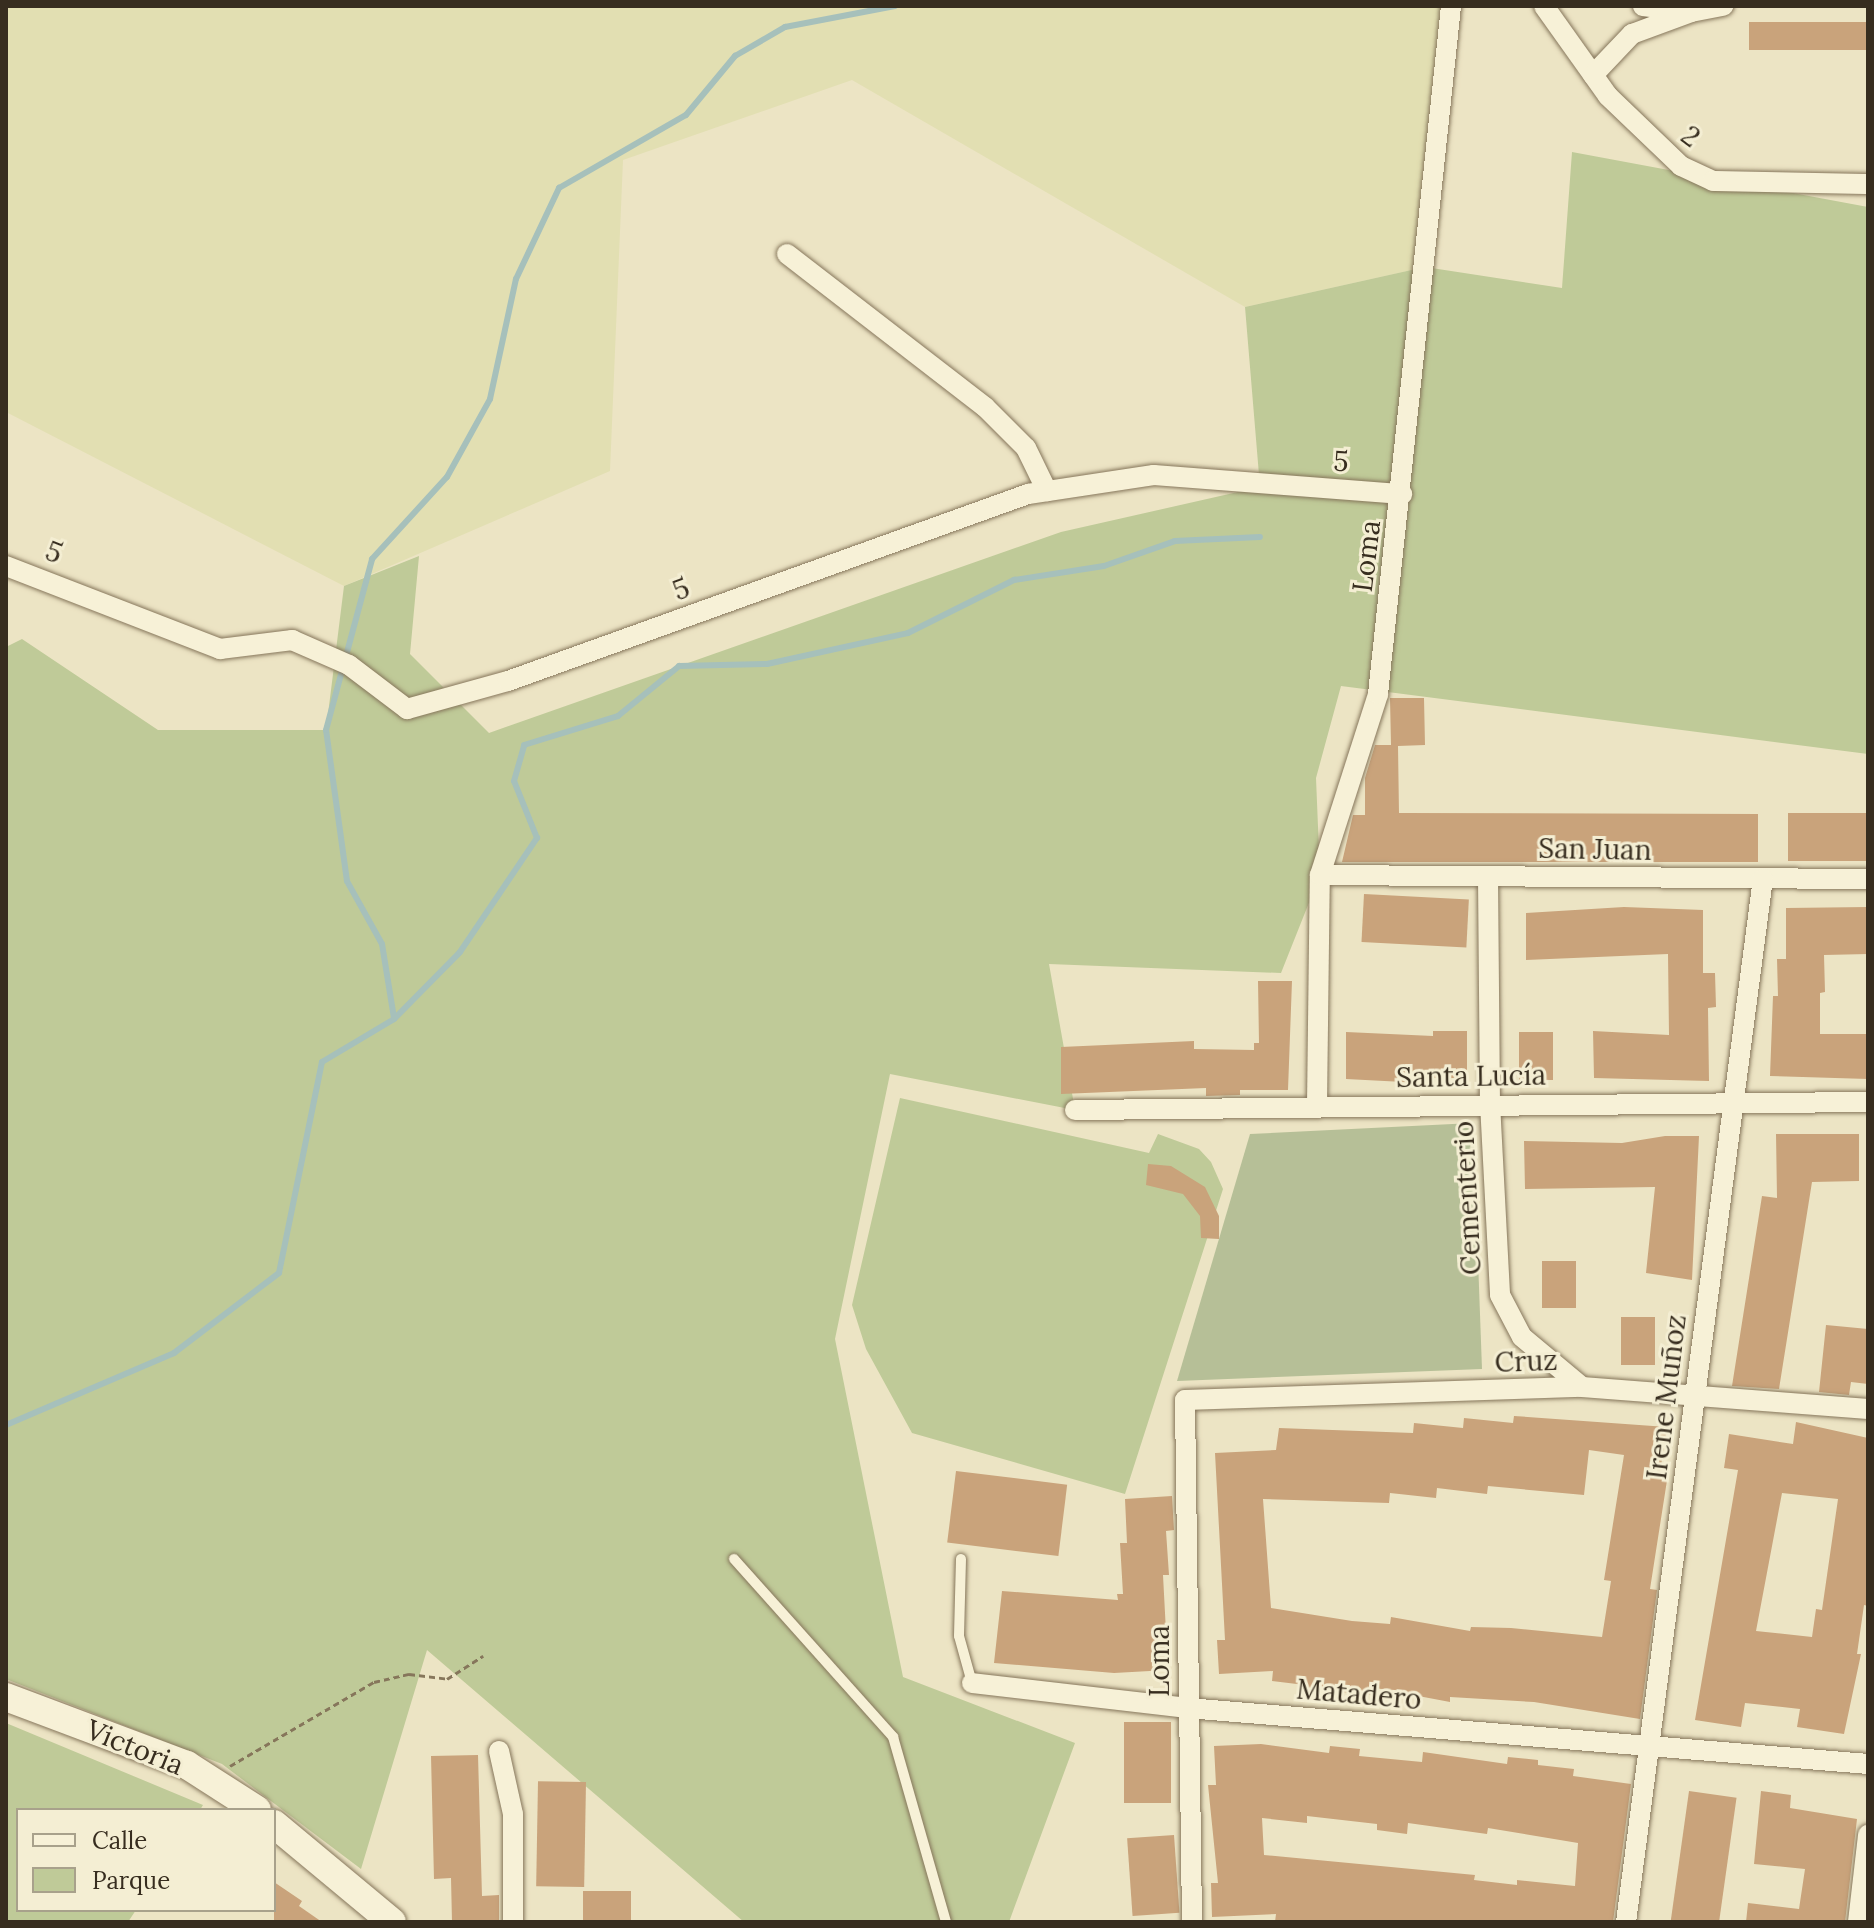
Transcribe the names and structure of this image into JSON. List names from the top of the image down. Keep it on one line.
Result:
{"streets":{"main road":["Victoria"],"street":["2","5","Loma","San Juan","Santa Lucía","Cementerio","Cruz","Irene Muñoz","Matadero"]},"crossings":[["5","Loma"],["Loma","San Juan"],["Loma","Santa Lucía"],["Loma","Cruz"],["Loma","Matadero"],["San Juan","Cementerio"],["San Juan","Irene Muñoz"],["Santa Lucía","Cementerio"],["Santa Lucía","Irene Muñoz"],["Cementerio","Cruz"],["Cruz","Irene Muñoz"],["Irene Muñoz","Matadero"]],"legend":["Calle","Parque"]}
